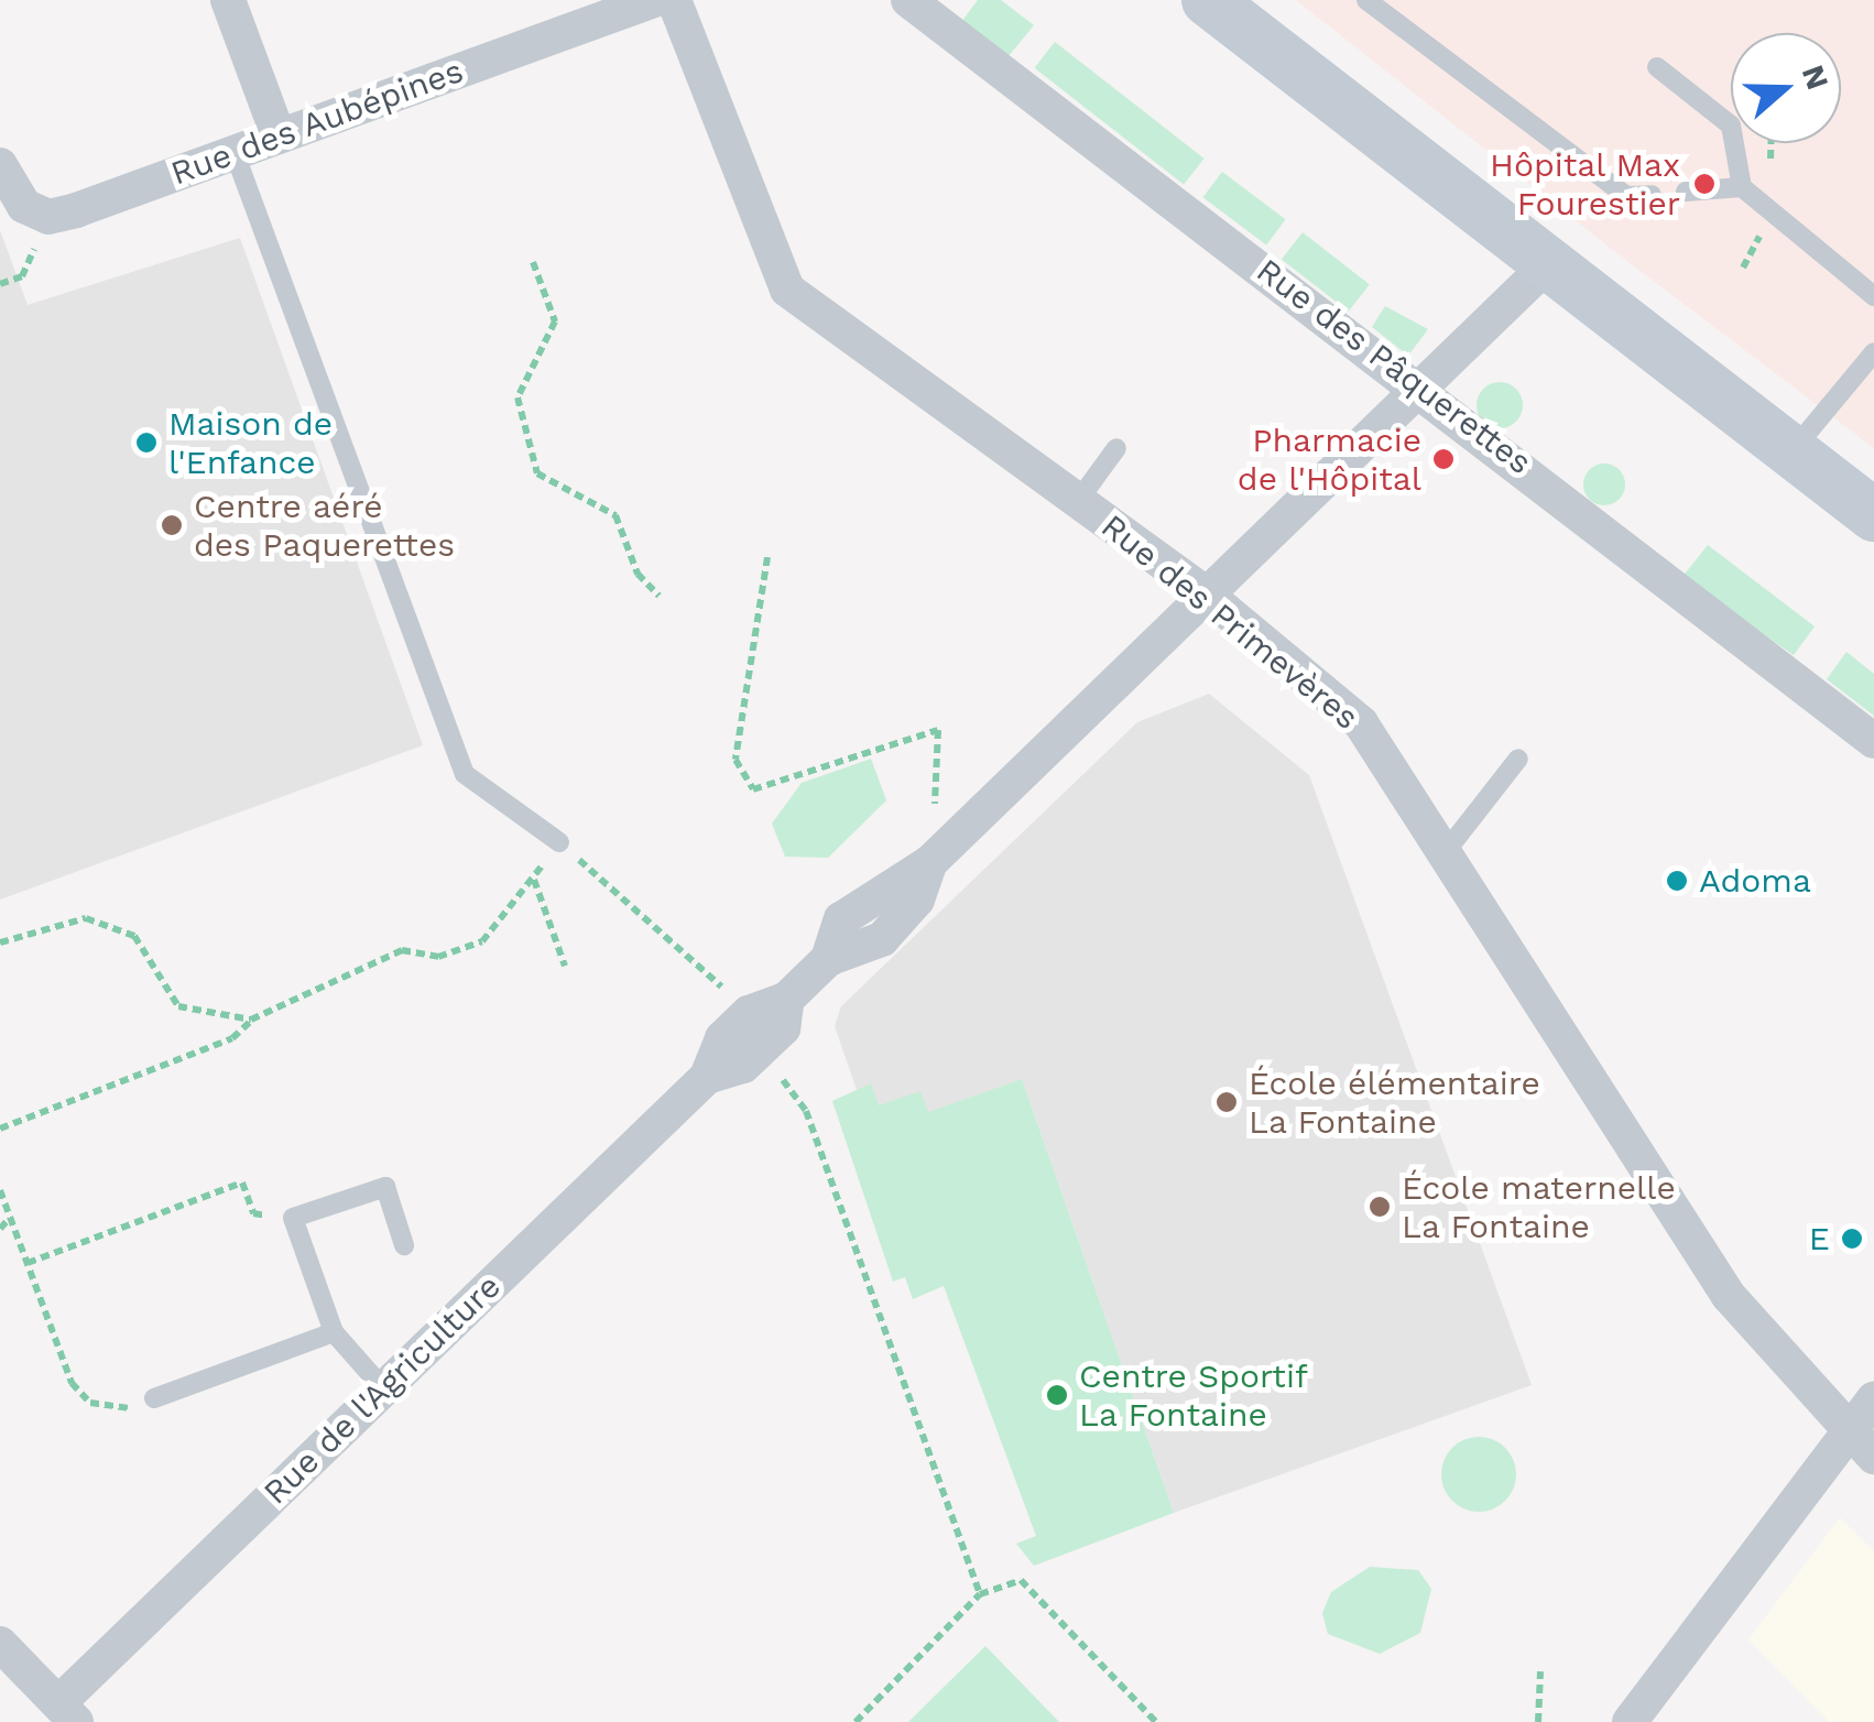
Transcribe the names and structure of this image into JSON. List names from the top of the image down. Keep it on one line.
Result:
{"streets":{"street":["Rue des Aubépines","Rue des Pâquerettes","Rue des Primevères","Rue de l'Agriculture"]},"crossings":[["Rue des Pâquerettes","Rue de l'Agriculture"],["Rue des Primevères","Rue de l'Agriculture"]],"places":["Hôpital Max Fourestier","Maison de l'Enfance","Pharmacie de l'Hôpital","Centre aéré des Paquerettes","Adoma","École élémentaire La Fontaine","École maternelle La Fontaine","E","Centre Sportif La Fontaine"],"north":"right"}
